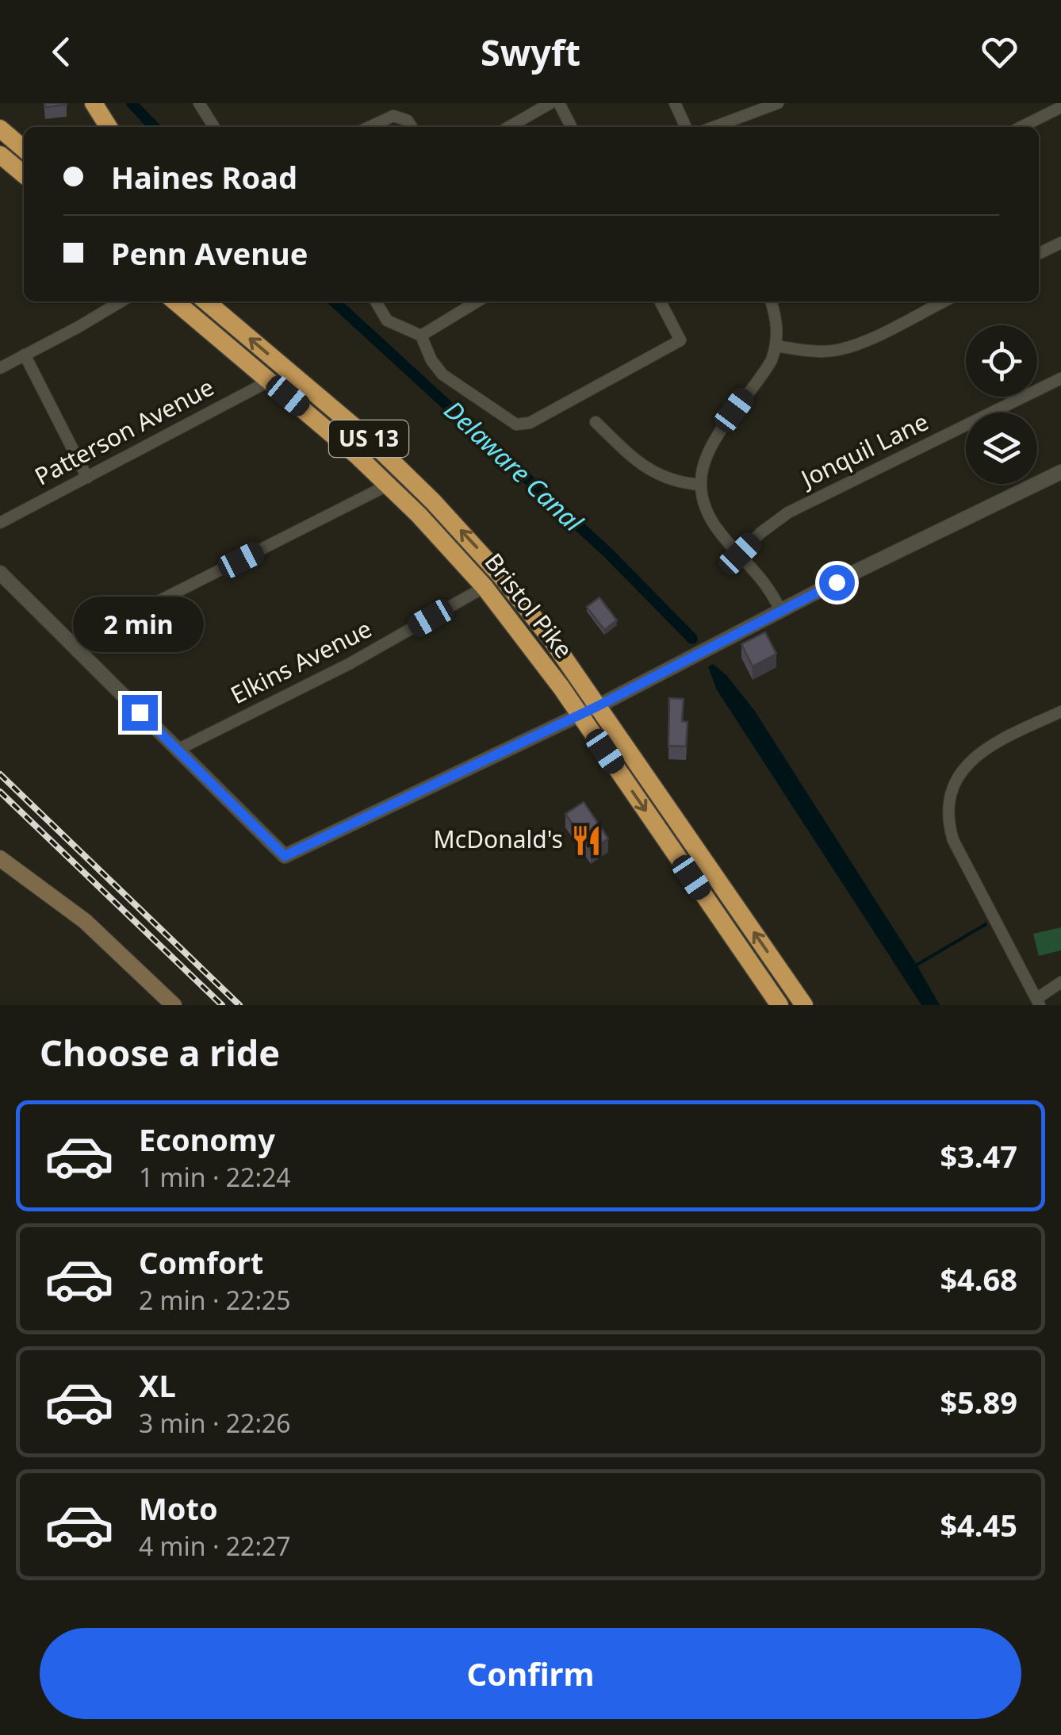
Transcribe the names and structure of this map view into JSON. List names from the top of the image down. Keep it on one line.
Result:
{"streets":{"highway":["US 13","Bristol Pike"],"street":["Patterson Avenue","Jonquil Lane","Elkins Avenue"]},"crossings":[["Patterson Avenue","Bristol Pike"],["Bristol Pike","Elkins Avenue"]],"water":["Delaware Canal"],"places":{"restaurant":["McDonald's"]},"page":{"header":"Swyft","banner":["Haines Road","Penn Avenue"],"bubble":"2 min","heading":"Choose a ride","list":[{"name":"Economy","note":"1 min · 22:24","value":"$3.47"},{"name":"Comfort","note":"2 min · 22:25","value":"$4.68"},{"name":"XL","note":"3 min · 22:26","value":"$5.89"},{"name":"Moto","note":"4 min · 22:27","value":"$4.45"}],"buttons":"Confirm"}}
